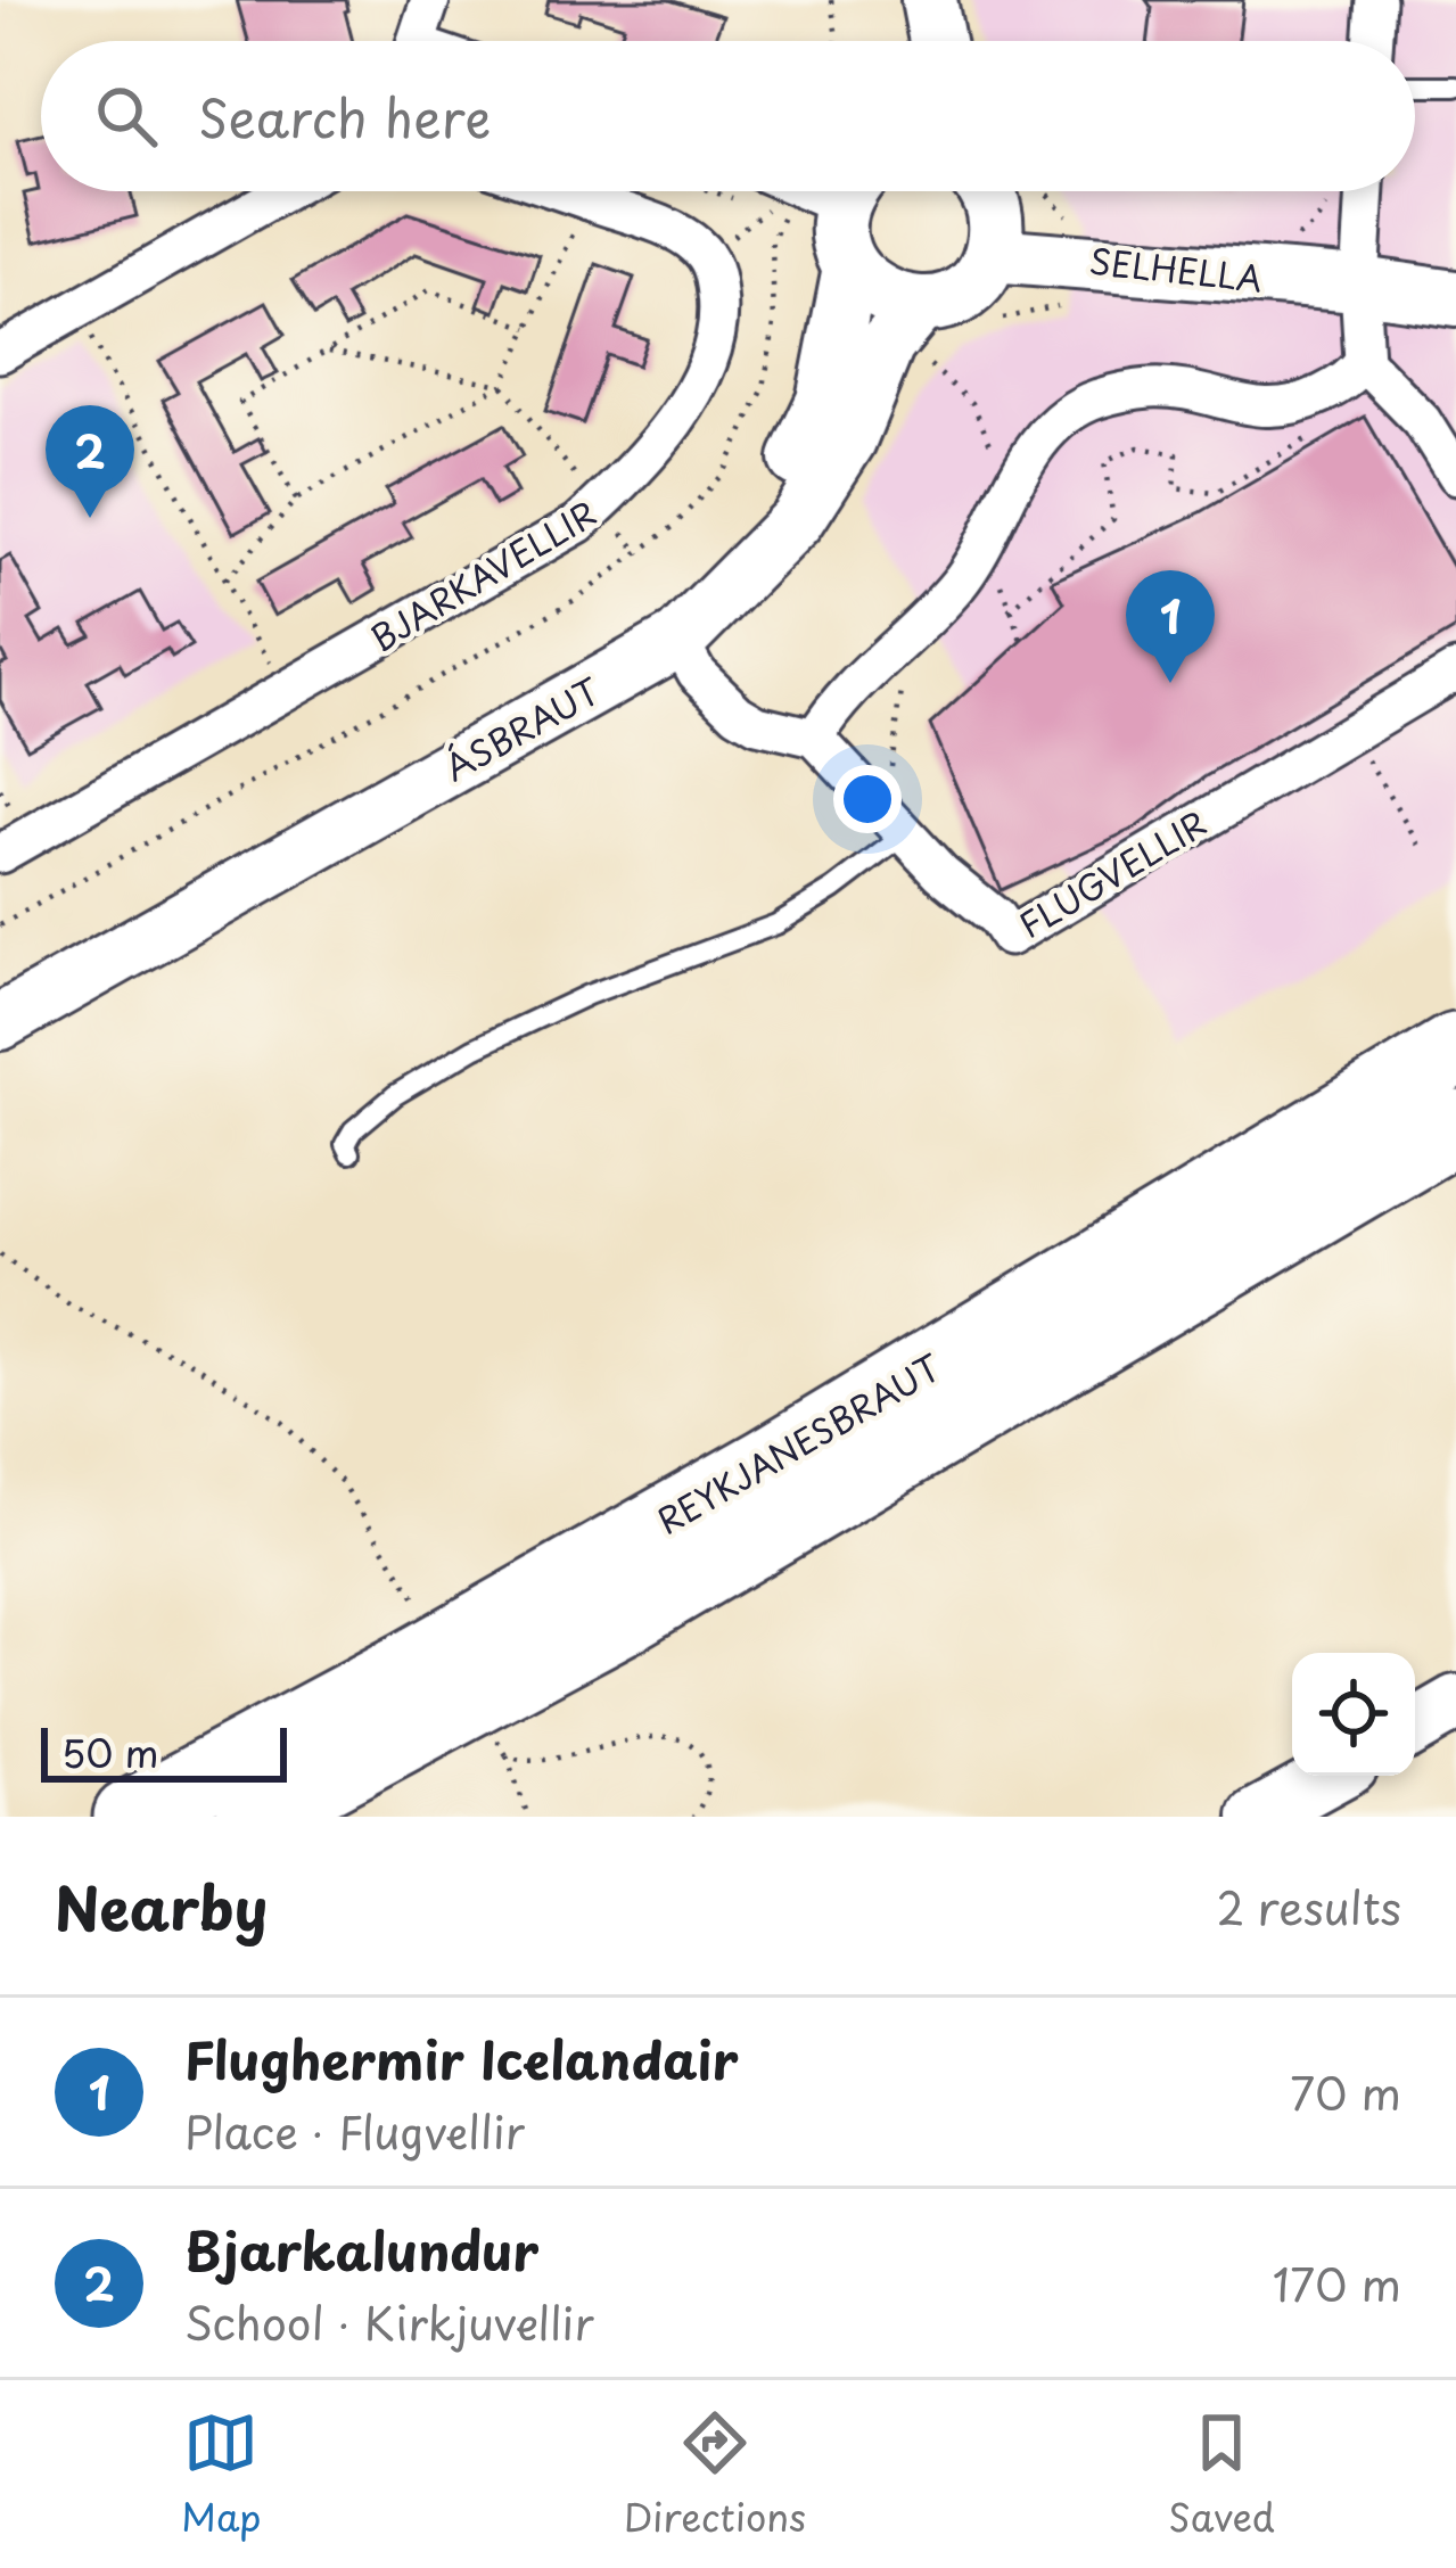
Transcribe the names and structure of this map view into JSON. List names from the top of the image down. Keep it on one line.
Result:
{"streets":{"highway":["REYKJANESBRAUT"],"street":["SELHELLA","BJARKAVELLIR","ÁSBRAUT","FLUGVELLIR"]},"scale_bar":"50 m","page":{"search":"Search here","pins":["2","1"],"scale":"50 m","heading":["Nearby","2 results"],"list":[{"mark":"1","name":"Flughermir Icelandair","note":"Place · Flugvellir","value":"70 m"},{"mark":"2","name":"Bjarkalundur","note":"School · Kirkjuvellir","value":"170 m"}],"nav":["Map","Directions","Saved"]}}
